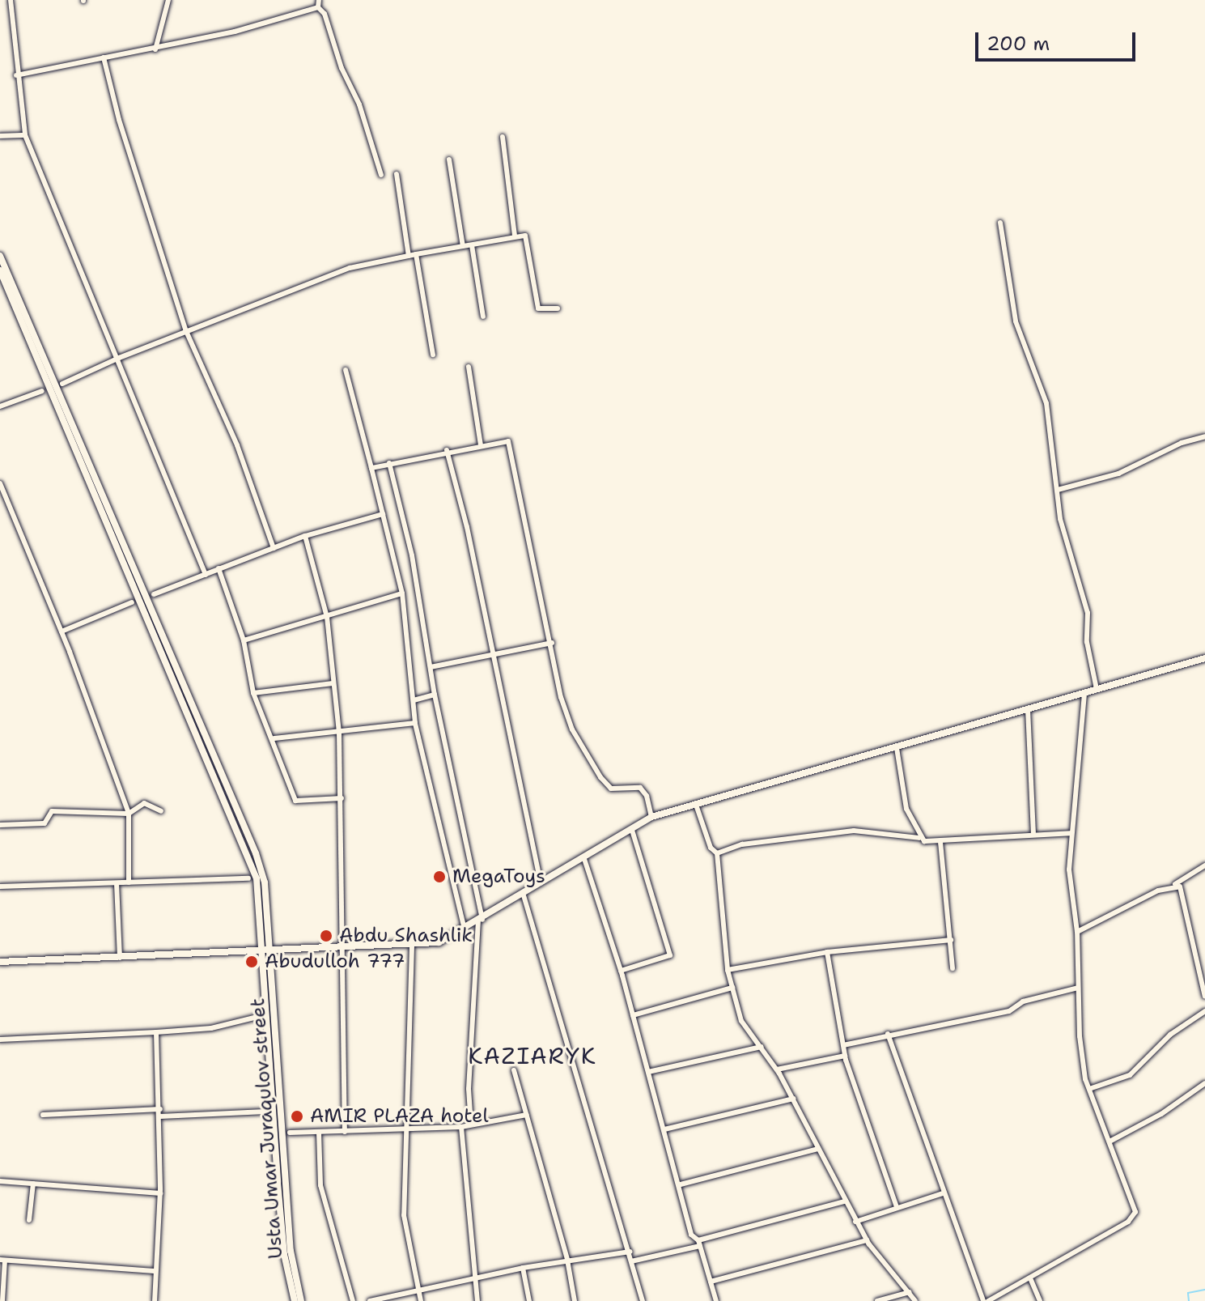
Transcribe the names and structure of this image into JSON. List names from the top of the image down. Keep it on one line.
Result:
{"streets":{"main road":["Usta Umar Juraqulov street"]},"districts":["KAZIARYK"],"places":["MegaToys","Abdu Shashlik","Abudulloh 777","AMIR PLAZA hotel"],"scale_bar":"200 m"}
